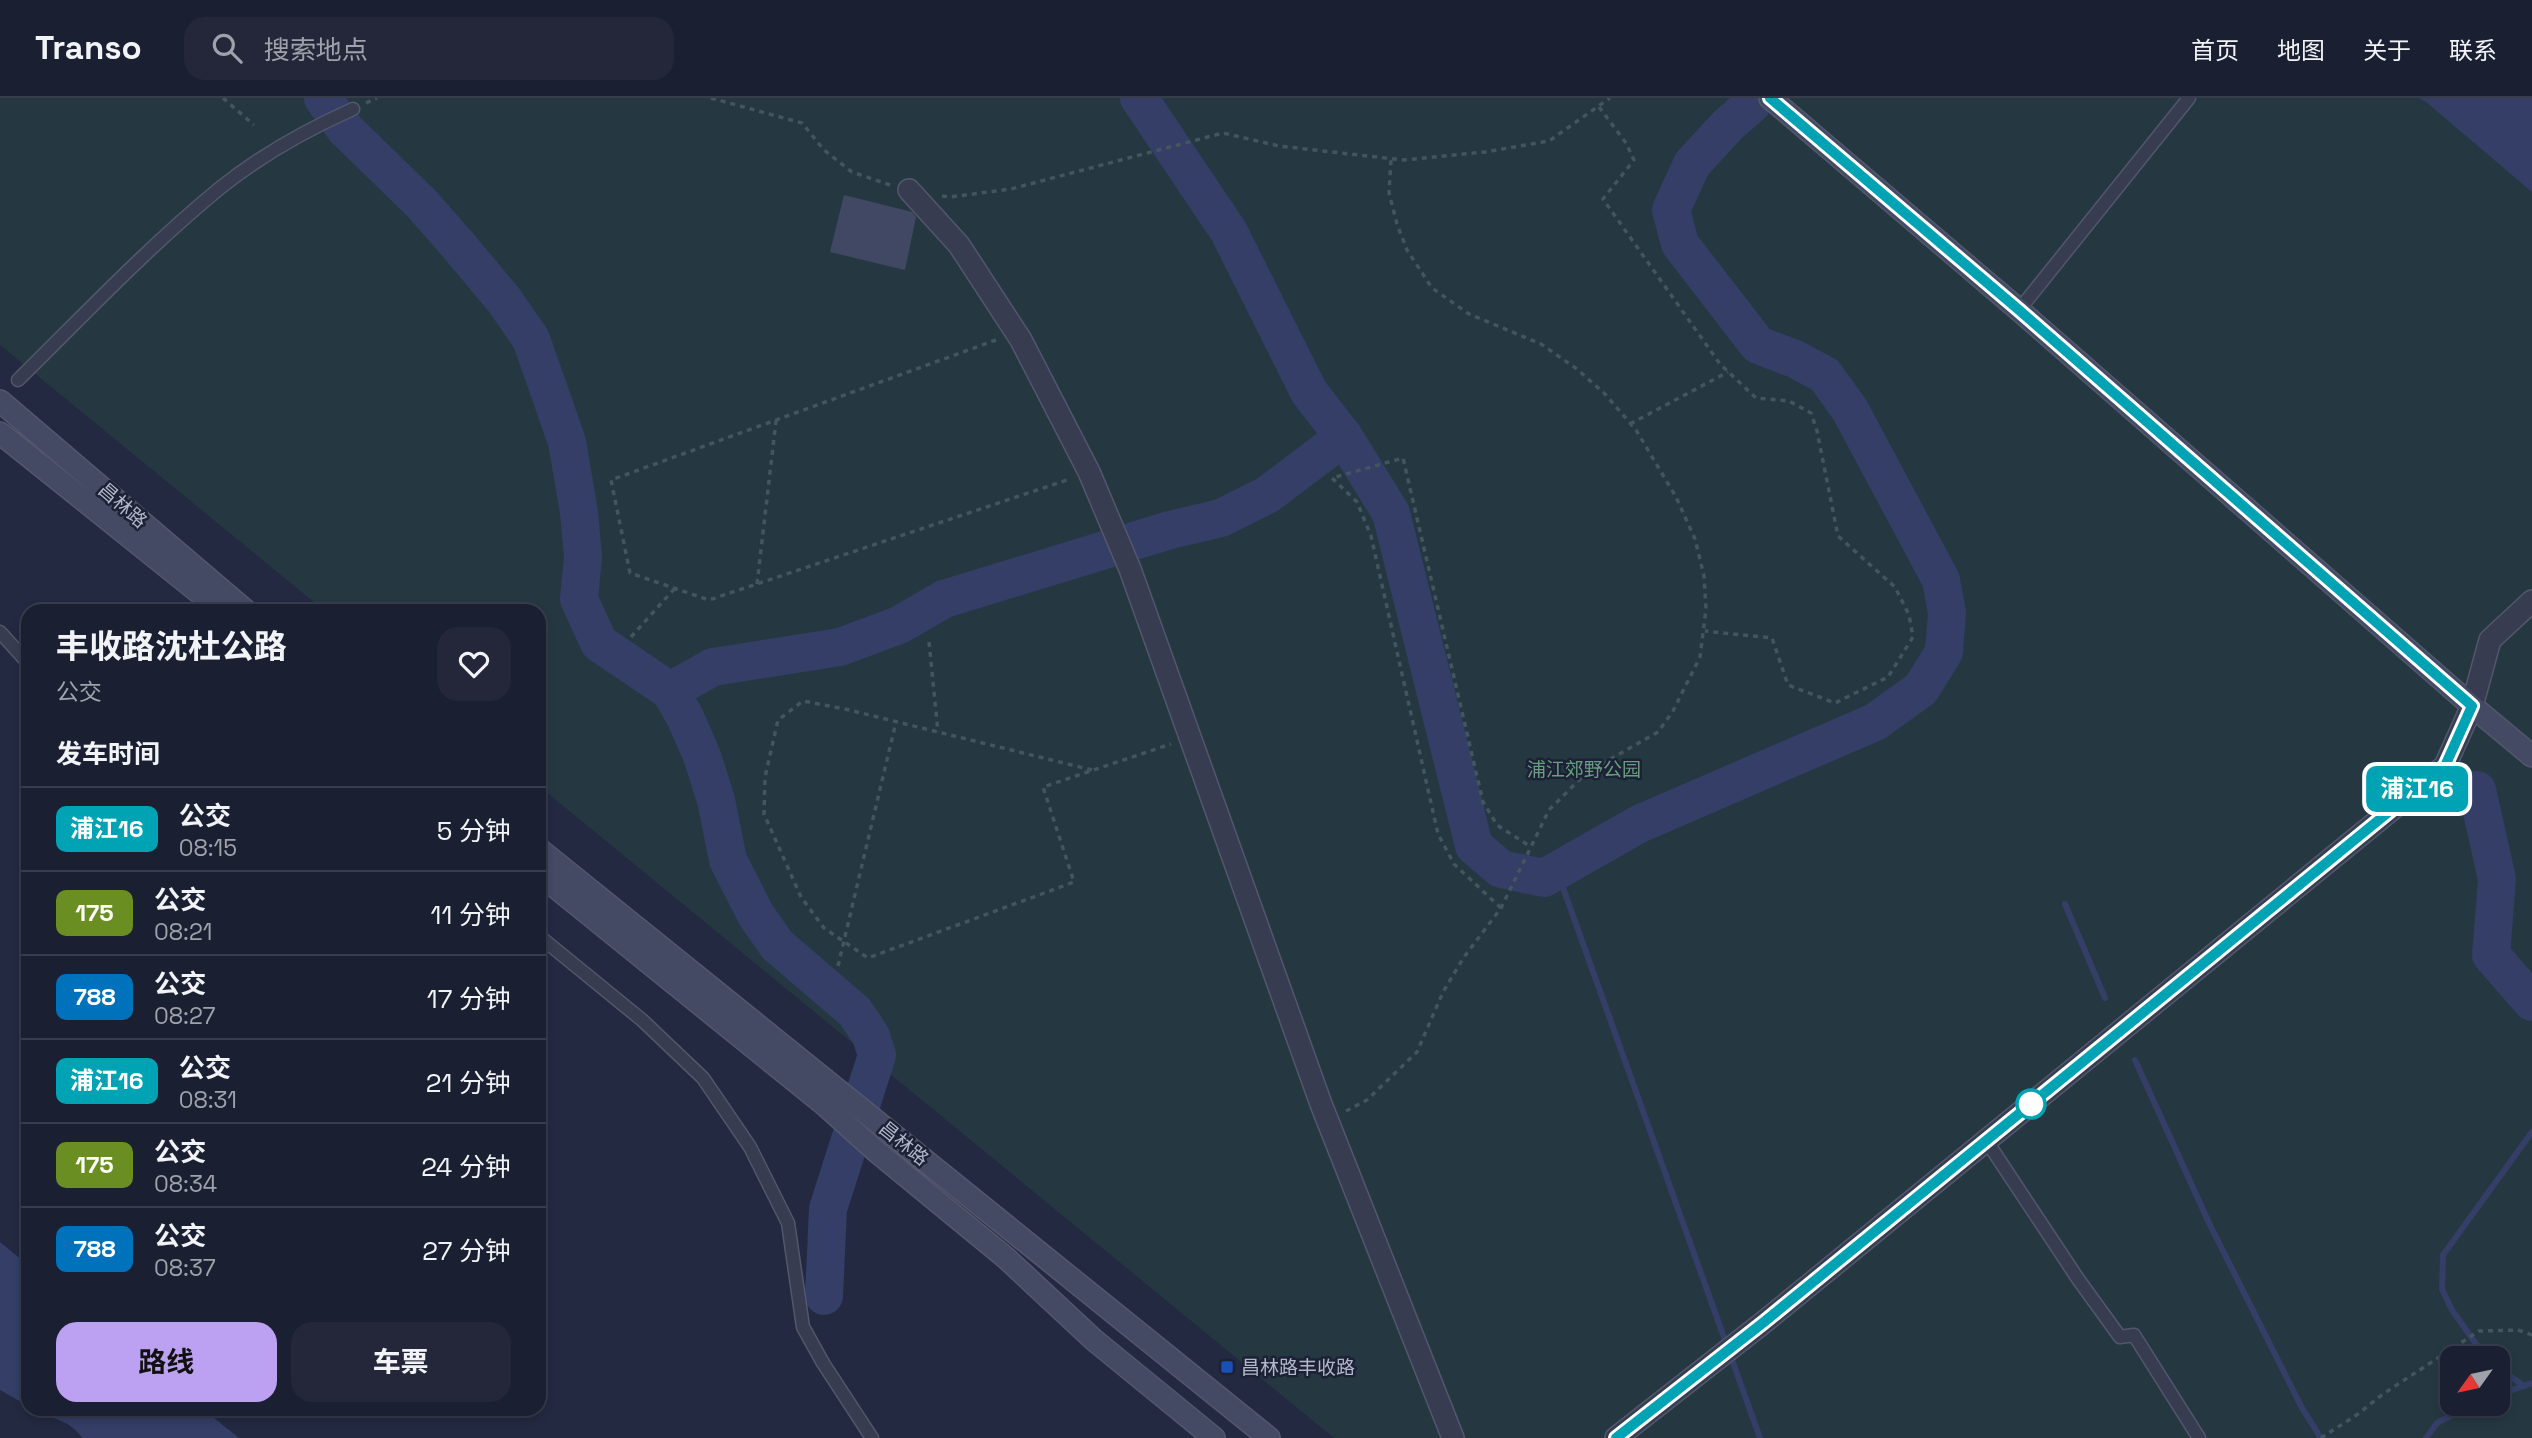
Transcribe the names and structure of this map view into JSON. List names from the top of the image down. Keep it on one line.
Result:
{"streets":{"street":["昌林路"]},"parks":["浦江郊野公园"],"places":{"transit":["昌林路丰收路"]},"lines":["bus line 浦江16"],"north":"bottom left","page":{"header":"Transo","search":"搜索地点","nav":["首页","地图","关于","联系"],"on_map":"浦江16","heading":[["丰收路沈杜公路","公交"],"发车时间"],"list":[{"mark":"浦江16","name":"公交","note":"08:15","value":"5 分钟"},{"mark":"175","name":"公交","note":"08:21","value":"11 分钟"},{"mark":"788","name":"公交","note":"08:27","value":"17 分钟"},{"mark":"浦江16","name":"公交","note":"08:31","value":"21 分钟"},{"mark":"175","name":"公交","note":"08:34","value":"24 分钟"},{"mark":"788","name":"公交","note":"08:37","value":"27 分钟"}],"buttons":["路线","车票"]}}
